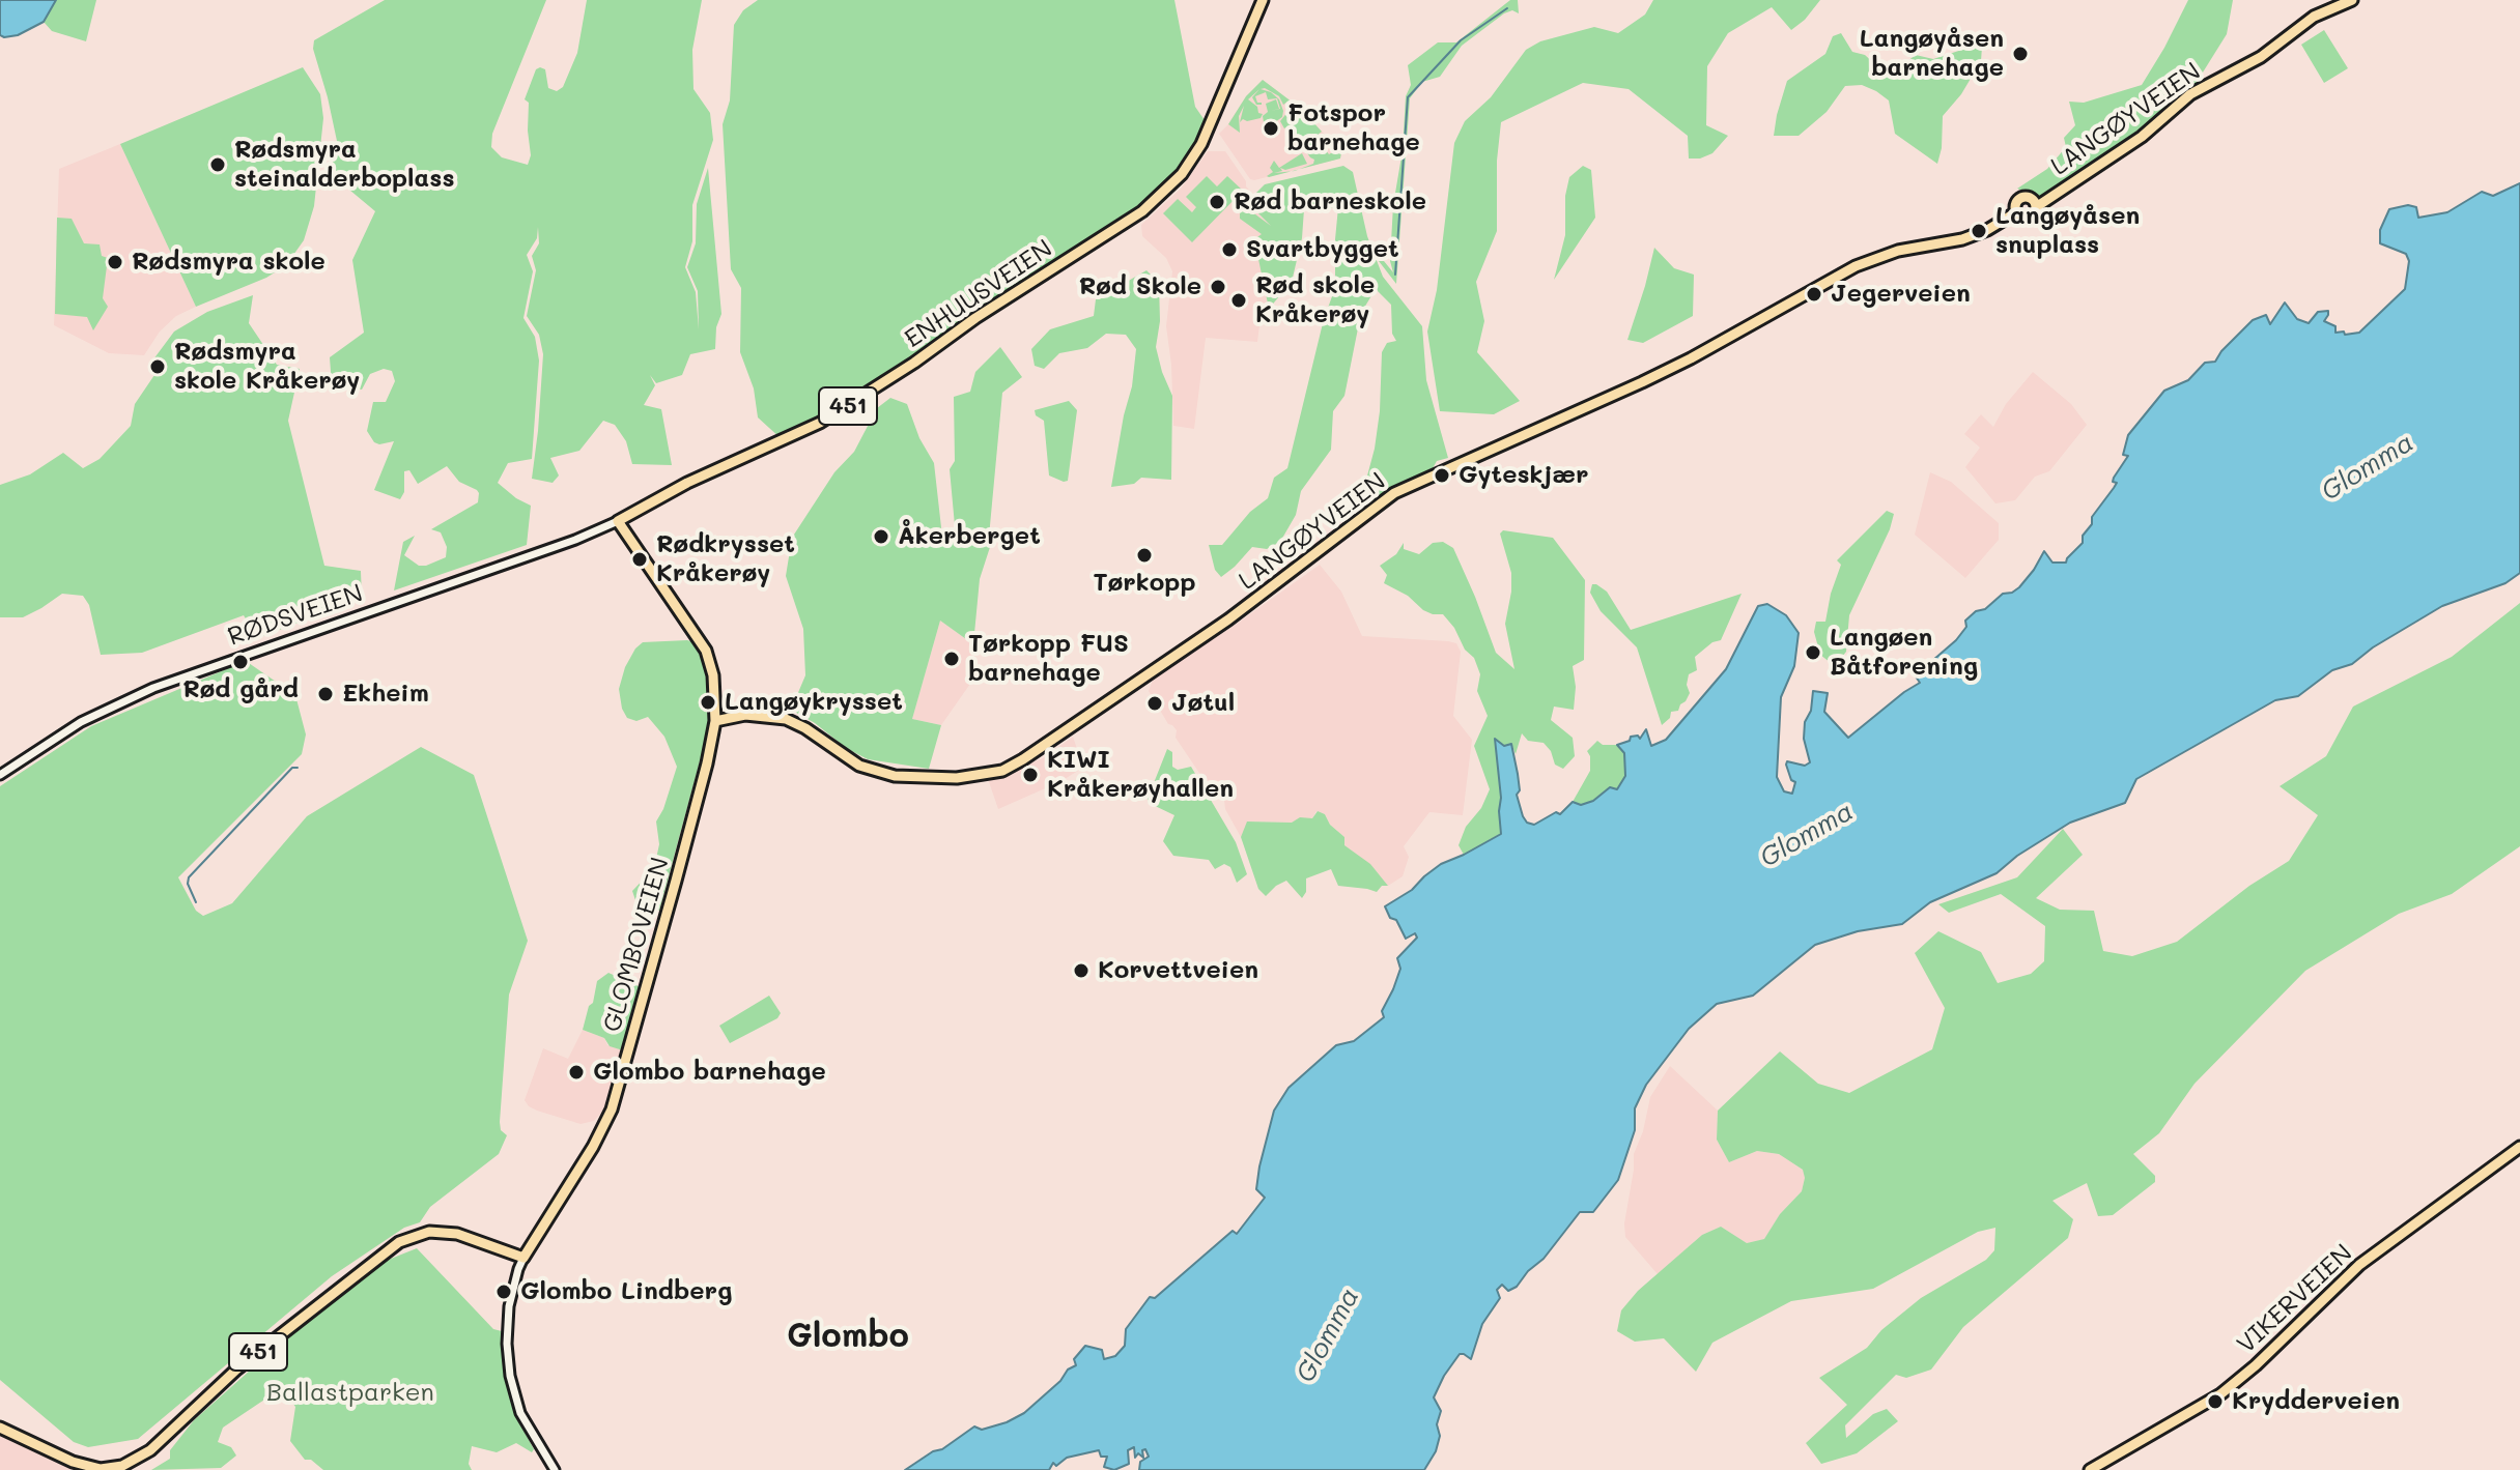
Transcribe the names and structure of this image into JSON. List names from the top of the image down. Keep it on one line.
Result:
{"streets":{"main road":["LANGØYVEIEN","ENHUUSVEIEN","451","GLOMBOVEIEN","VIKERVEIEN"],"street":["RØDSVEIEN"]},"crossings":[["LANGØYVEIEN","GLOMBOVEIEN"],["ENHUUSVEIEN","RØDSVEIEN"],["ENHUUSVEIEN","GLOMBOVEIEN"],["451","GLOMBOVEIEN"],["RØDSVEIEN","GLOMBOVEIEN"]],"districts":["Glombo"],"water":["Glomma"],"parks":["Ballastparken"],"places":["Langøyåsen barnehage","Fotspor barnehage","Rødsmyra steinalderboplass","Rød barneskole","Langøyåsen snuplass","Svartbygget","Rødsmyra skole","Rød Skole","Jegerveien","Rød skole Kråkerøy","Rødsmyra skole Kråkerøy","Gyteskjær","Åkerberget","Tørkopp","Rødkrysset Kråkerøy","Langøen Båtforening","Tørkopp FUS barnehage","Rød gård","Ekheim","Langøykrysset","Jøtul","KIWI Kråkerøyhallen","Korvettveien","Glombo barnehage","Glombo Lindberg","Krydderveien"]}
